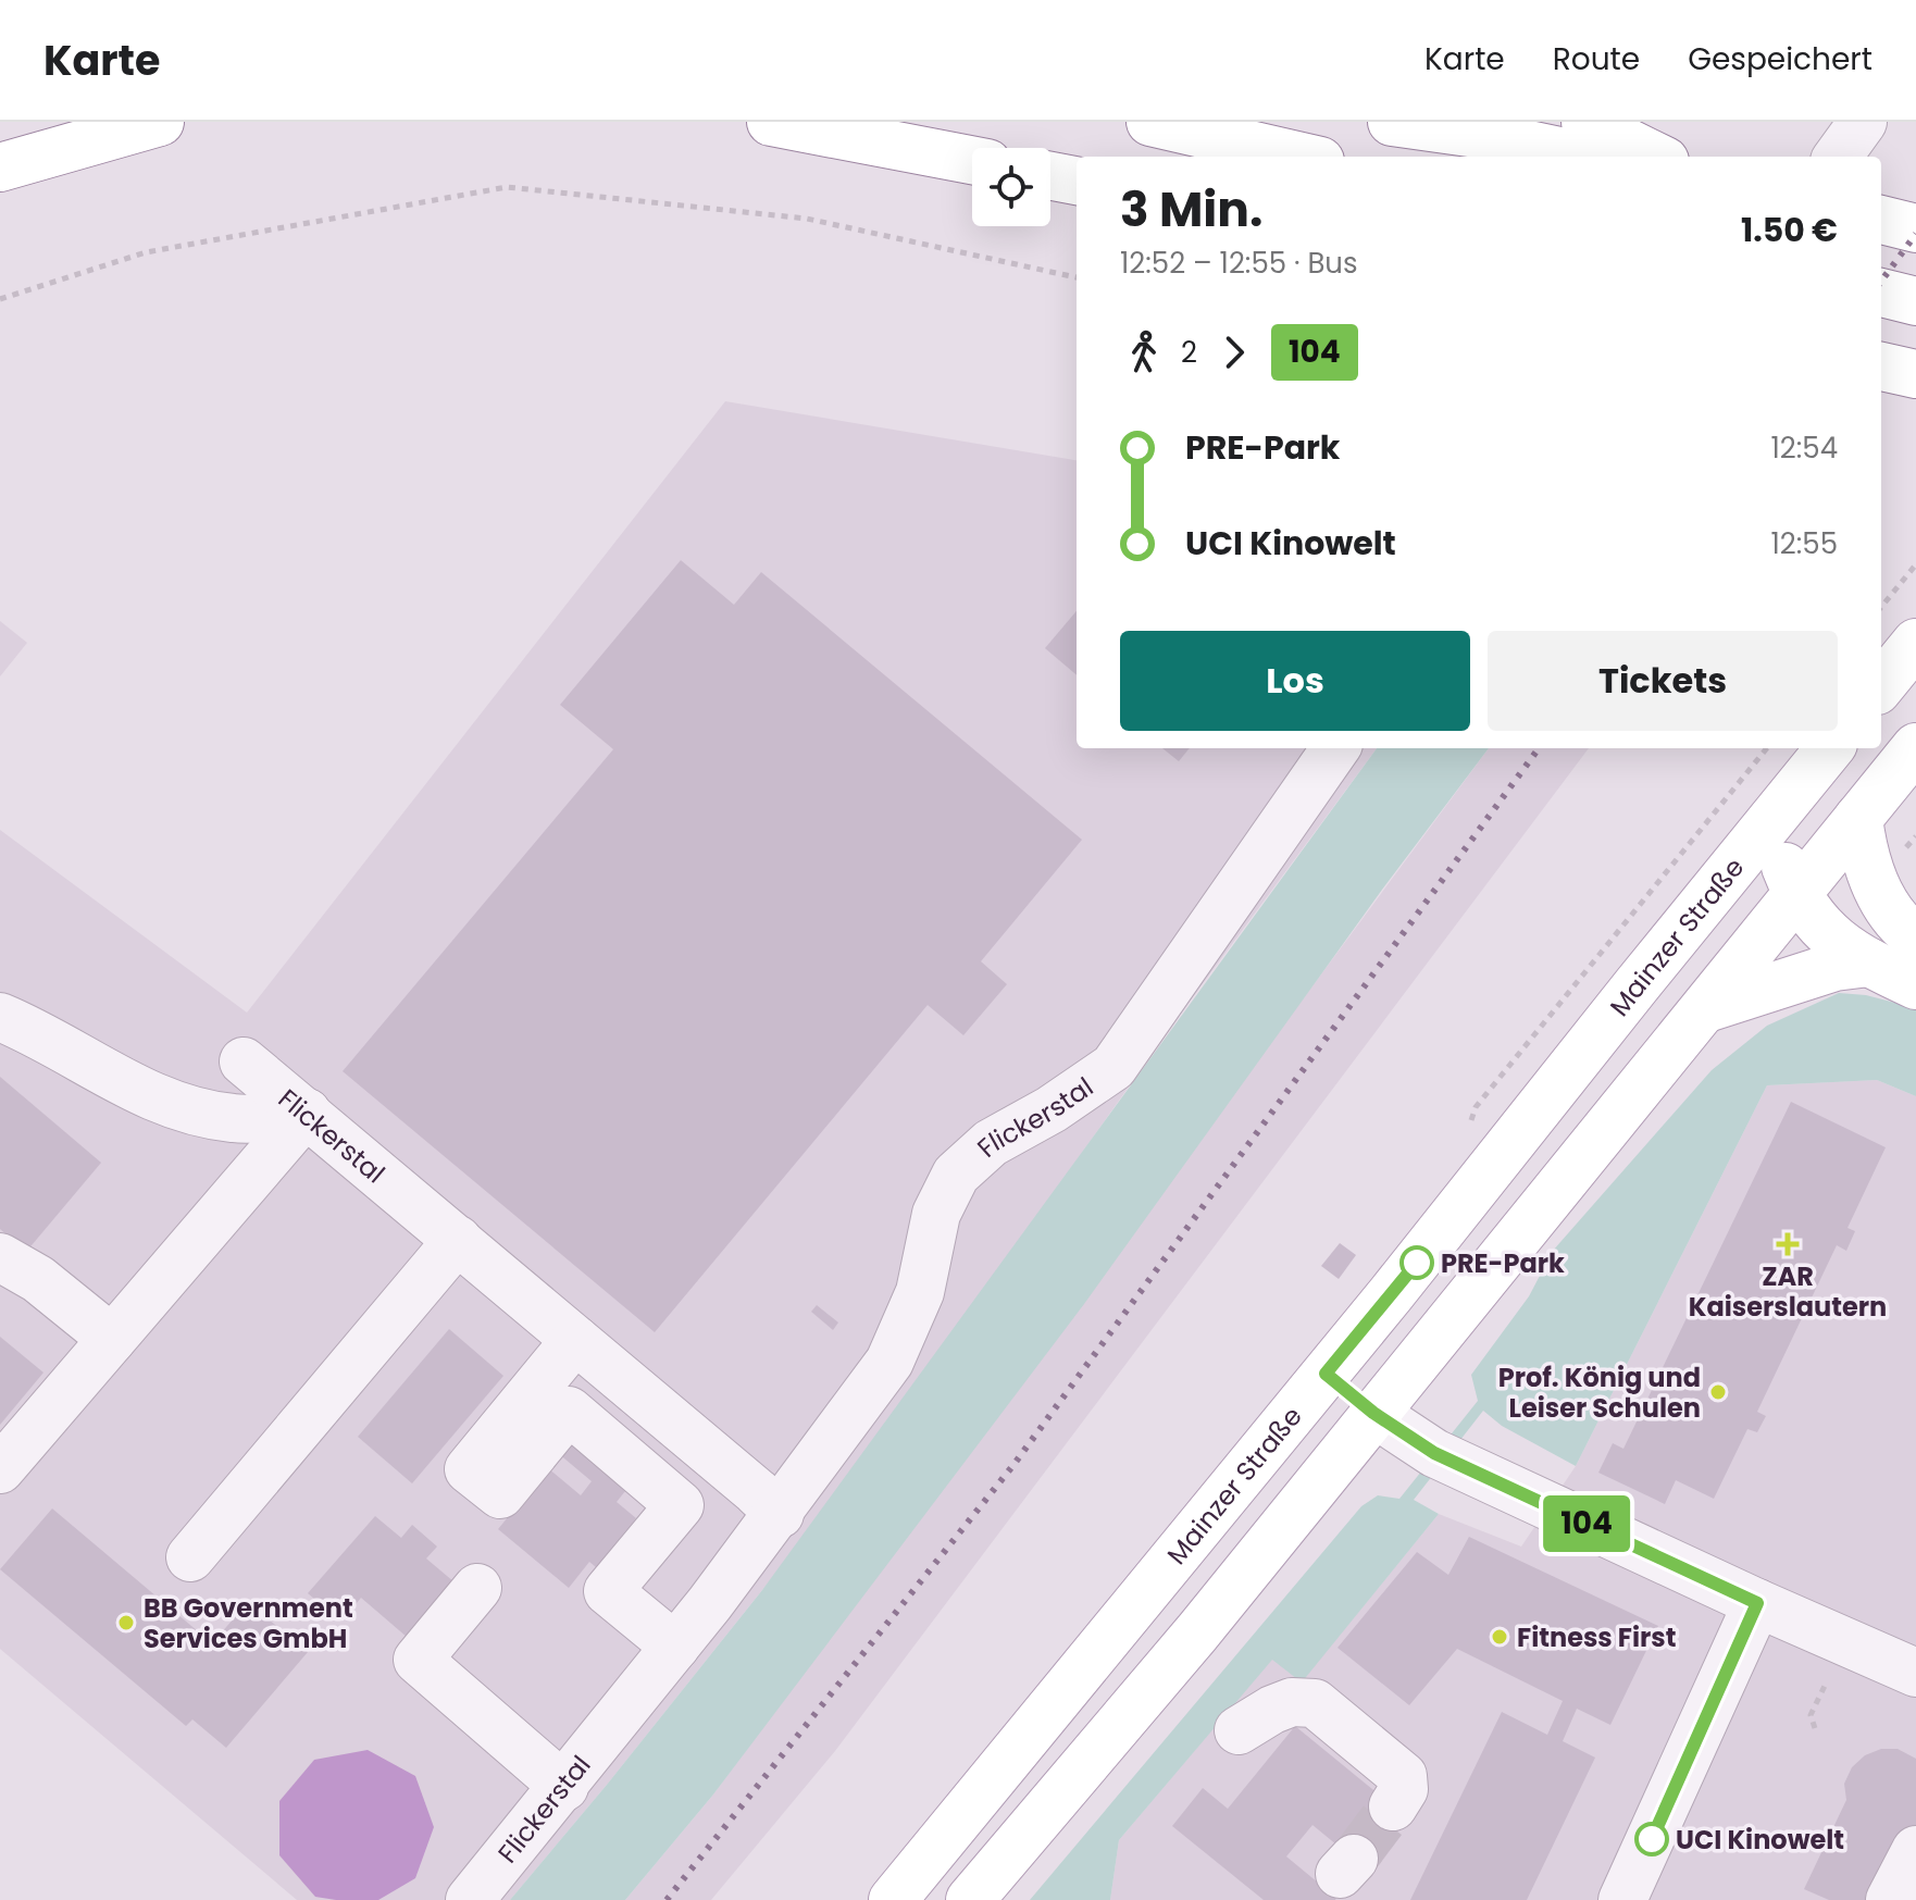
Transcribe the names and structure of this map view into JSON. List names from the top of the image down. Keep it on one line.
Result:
{"streets":{"main road":["Mainzer Straße"],"street":["Flickerstal"]},"places":{"health":["ZAR Kaiserslautern"],"other":["PRE-Park","Prof. König und Leiser Schulen","BB Government Services GmbH","Fitness First","UCI Kinowelt"]},"lines":["bus line 104"],"page":{"header":"Karte","nav":["Karte","Route","Gespeichert"],"on_map":"104","heading":["3 Min.","12:52 – 12:55 · Bus","1.50 €"],"legs":["2","104"],"list":[{"name":"PRE-Park","value":"12:54"},{"name":"UCI Kinowelt","value":"12:55"}],"buttons":["Los","Tickets"]}}
